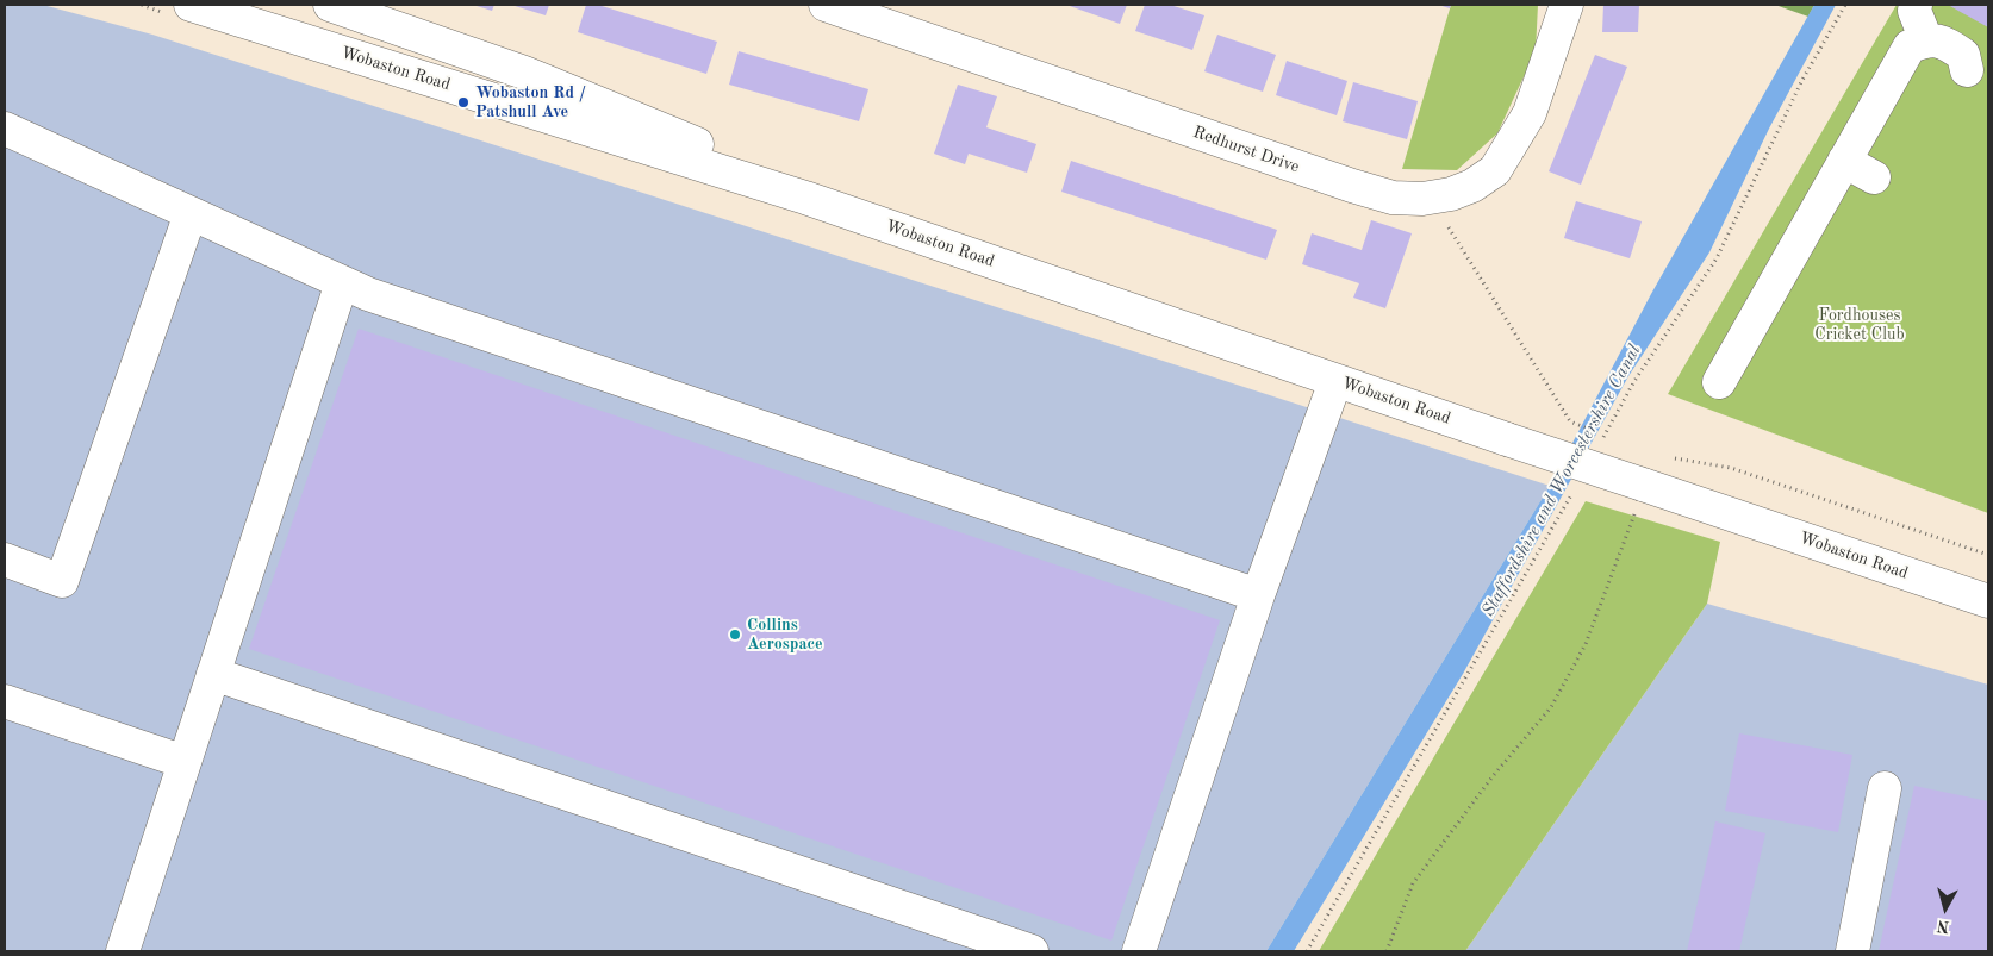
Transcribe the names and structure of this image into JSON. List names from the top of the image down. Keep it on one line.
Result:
{"streets":{"street":["Wobaston Road","Redhurst Drive"]},"water":["Staffordshire and Worcestershire Canal"],"parks":["Fordhouses Cricket Club"],"places":["Wobaston Rd / Patshull Ave","Collins Aerospace"],"north":"bottom"}
